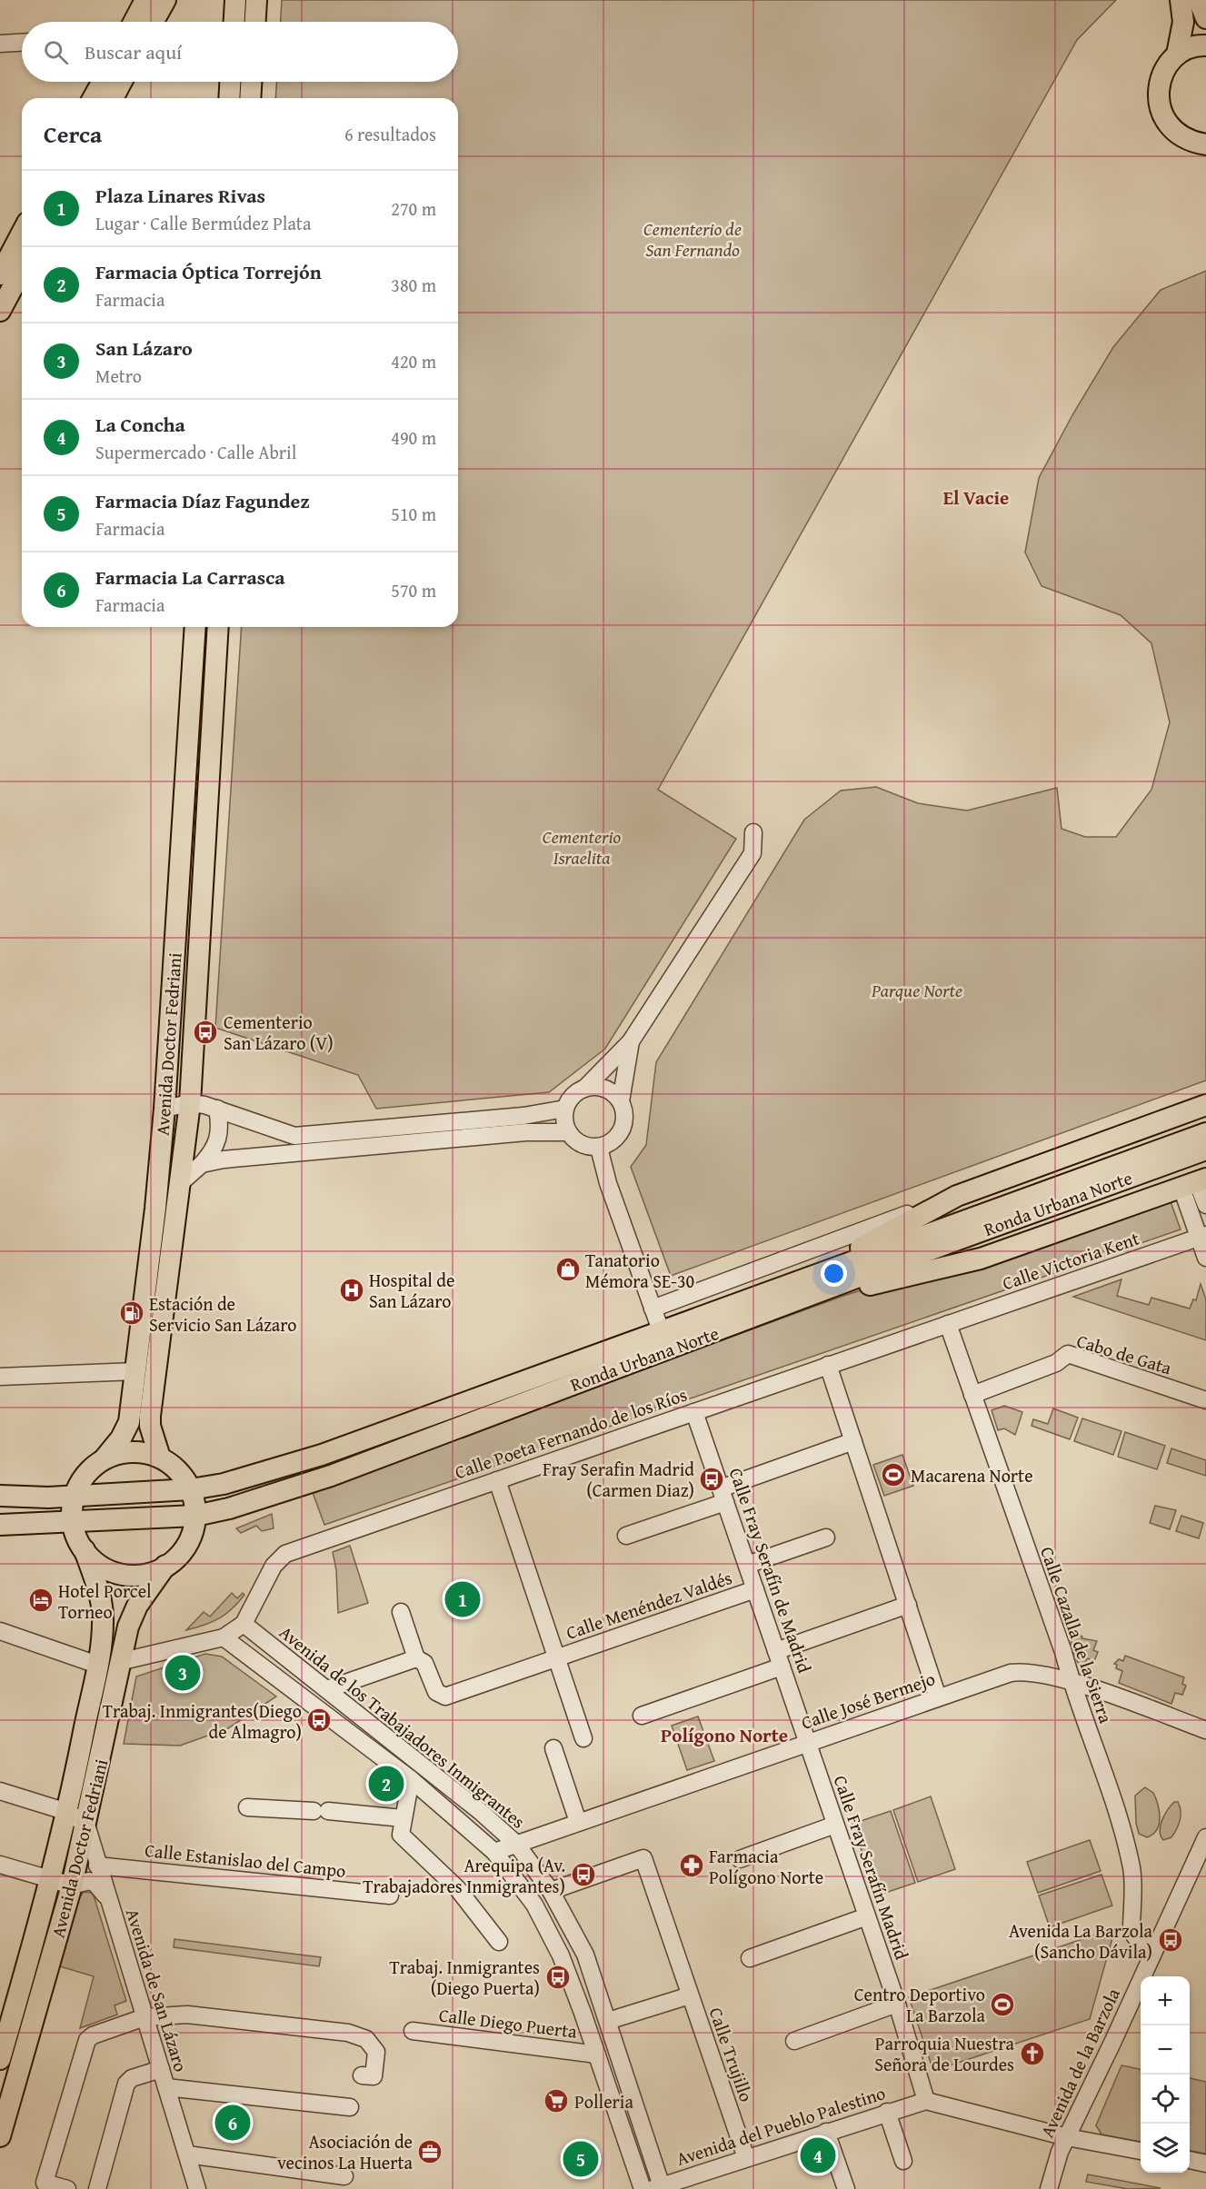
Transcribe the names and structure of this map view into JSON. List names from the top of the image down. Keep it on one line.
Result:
{"streets":{"main road":["Avenida Doctor Fedriani","Ronda Urbana Norte"],"street":["Calle Victoria Kent","Cabo de Gata","Calle Poeta Fernando de los Ríos","Calle Fray Serafín de Madrid","Calle Menéndez Valdés","Calle Cazalla de la Sierra","Calle José Bermejo","Avenida de los Trabajadores Inmigrantes","Calle Estanislao del Campo","Calle Fray Serafín Madrid","Avenida de San Lázaro","Calle Diego Puerta","Calle Trujillo","Avenida de la Barzola","Avenida del Pueblo Palestino"]},"crossings":[["Avenida Doctor Fedriani","Ronda Urbana Norte"],["Avenida Doctor Fedriani","Avenida de San Lázaro"],["Calle Victoria Kent","Calle Poeta Fernando de los Ríos"],["Calle Victoria Kent","Calle Cazalla de la Sierra"],["Cabo de Gata","Calle Cazalla de la Sierra"],["Calle Poeta Fernando de los Ríos","Calle Fray Serafín de Madrid"],["Calle Poeta Fernando de los Ríos","Calle Cazalla de la Sierra"],["Calle Poeta Fernando de los Ríos","Avenida de los Trabajadores Inmigrantes"],["Calle Fray Serafín de Madrid","Calle Menéndez Valdés"],["Calle Fray Serafín de Madrid","Calle José Bermejo"],["Calle Fray Serafín de Madrid","Calle Fray Serafín Madrid"],["Calle Cazalla de la Sierra","Calle José Bermejo"],["Calle Cazalla de la Sierra","Avenida de la Barzola"],["Calle José Bermejo","Avenida de los Trabajadores Inmigrantes"],["Calle José Bermejo","Calle Fray Serafín Madrid"],["Avenida de los Trabajadores Inmigrantes","Calle Diego Puerta"],["Avenida de los Trabajadores Inmigrantes","Calle Trujillo"],["Avenida de los Trabajadores Inmigrantes","Avenida del Pueblo Palestino"],["Calle Estanislao del Campo","Avenida de San Lázaro"],["Calle Fray Serafín Madrid","Avenida del Pueblo Palestino"],["Calle Trujillo","Avenida del Pueblo Palestino"]],"districts":["El Vacie","Polígono Norte"],"parks":["Cementerio de San Fernando","Cementerio Israelita","Parque Norte"],"places":{"bus stop":["Cementerio San Lázaro (V)","Fray Serafin Madrid (Carmen Diaz)","Trabaj. Inmigrantes(Diego de Almagro)","Arequipa (Av. Trabajadores Inmigrantes)","Avenida La Barzola (Sancho Dávila)","Trabaj. Inmigrantes (Diego Puerta)"],"shop":["Tanatorio Mémora SE-30"],"hospital":["Hospital de San Lázaro"],"fuel station":["Estación de Servicio San Lázaro"],"sports":["Macarena Norte","Centro Deportivo La Barzola"],"hotel":["Hotel Porcel Torneo"],"pharmacy":["Farmacia Polígono Norte"],"church":["Parroquia Nuestra Señora de Lourdes"],"supermarket":["Polleria"],"office":["Asociación de vecinos La Huerta"]},"page":{"search":"Buscar aquí","heading":["Cerca","6 resultados"],"list":[{"mark":"1","name":"Plaza Linares Rivas","note":"Lugar · Calle Bermúdez Plata","value":"270 m"},{"mark":"2","name":"Farmacia Óptica Torrejón","note":"Farmacia","value":"380 m"},{"mark":"3","name":"San Lázaro","note":"Metro","value":"420 m"},{"mark":"4","name":"La Concha","note":"Supermercado · Calle Abril","value":"490 m"},{"mark":"5","name":"Farmacia Díaz Fagundez","note":"Farmacia","value":"510 m"},{"mark":"6","name":"Farmacia La Carrasca","note":"Farmacia","value":"570 m"}],"pins":["1","3","2","6","4","5"],"map_buttons":["+","−"]}}
